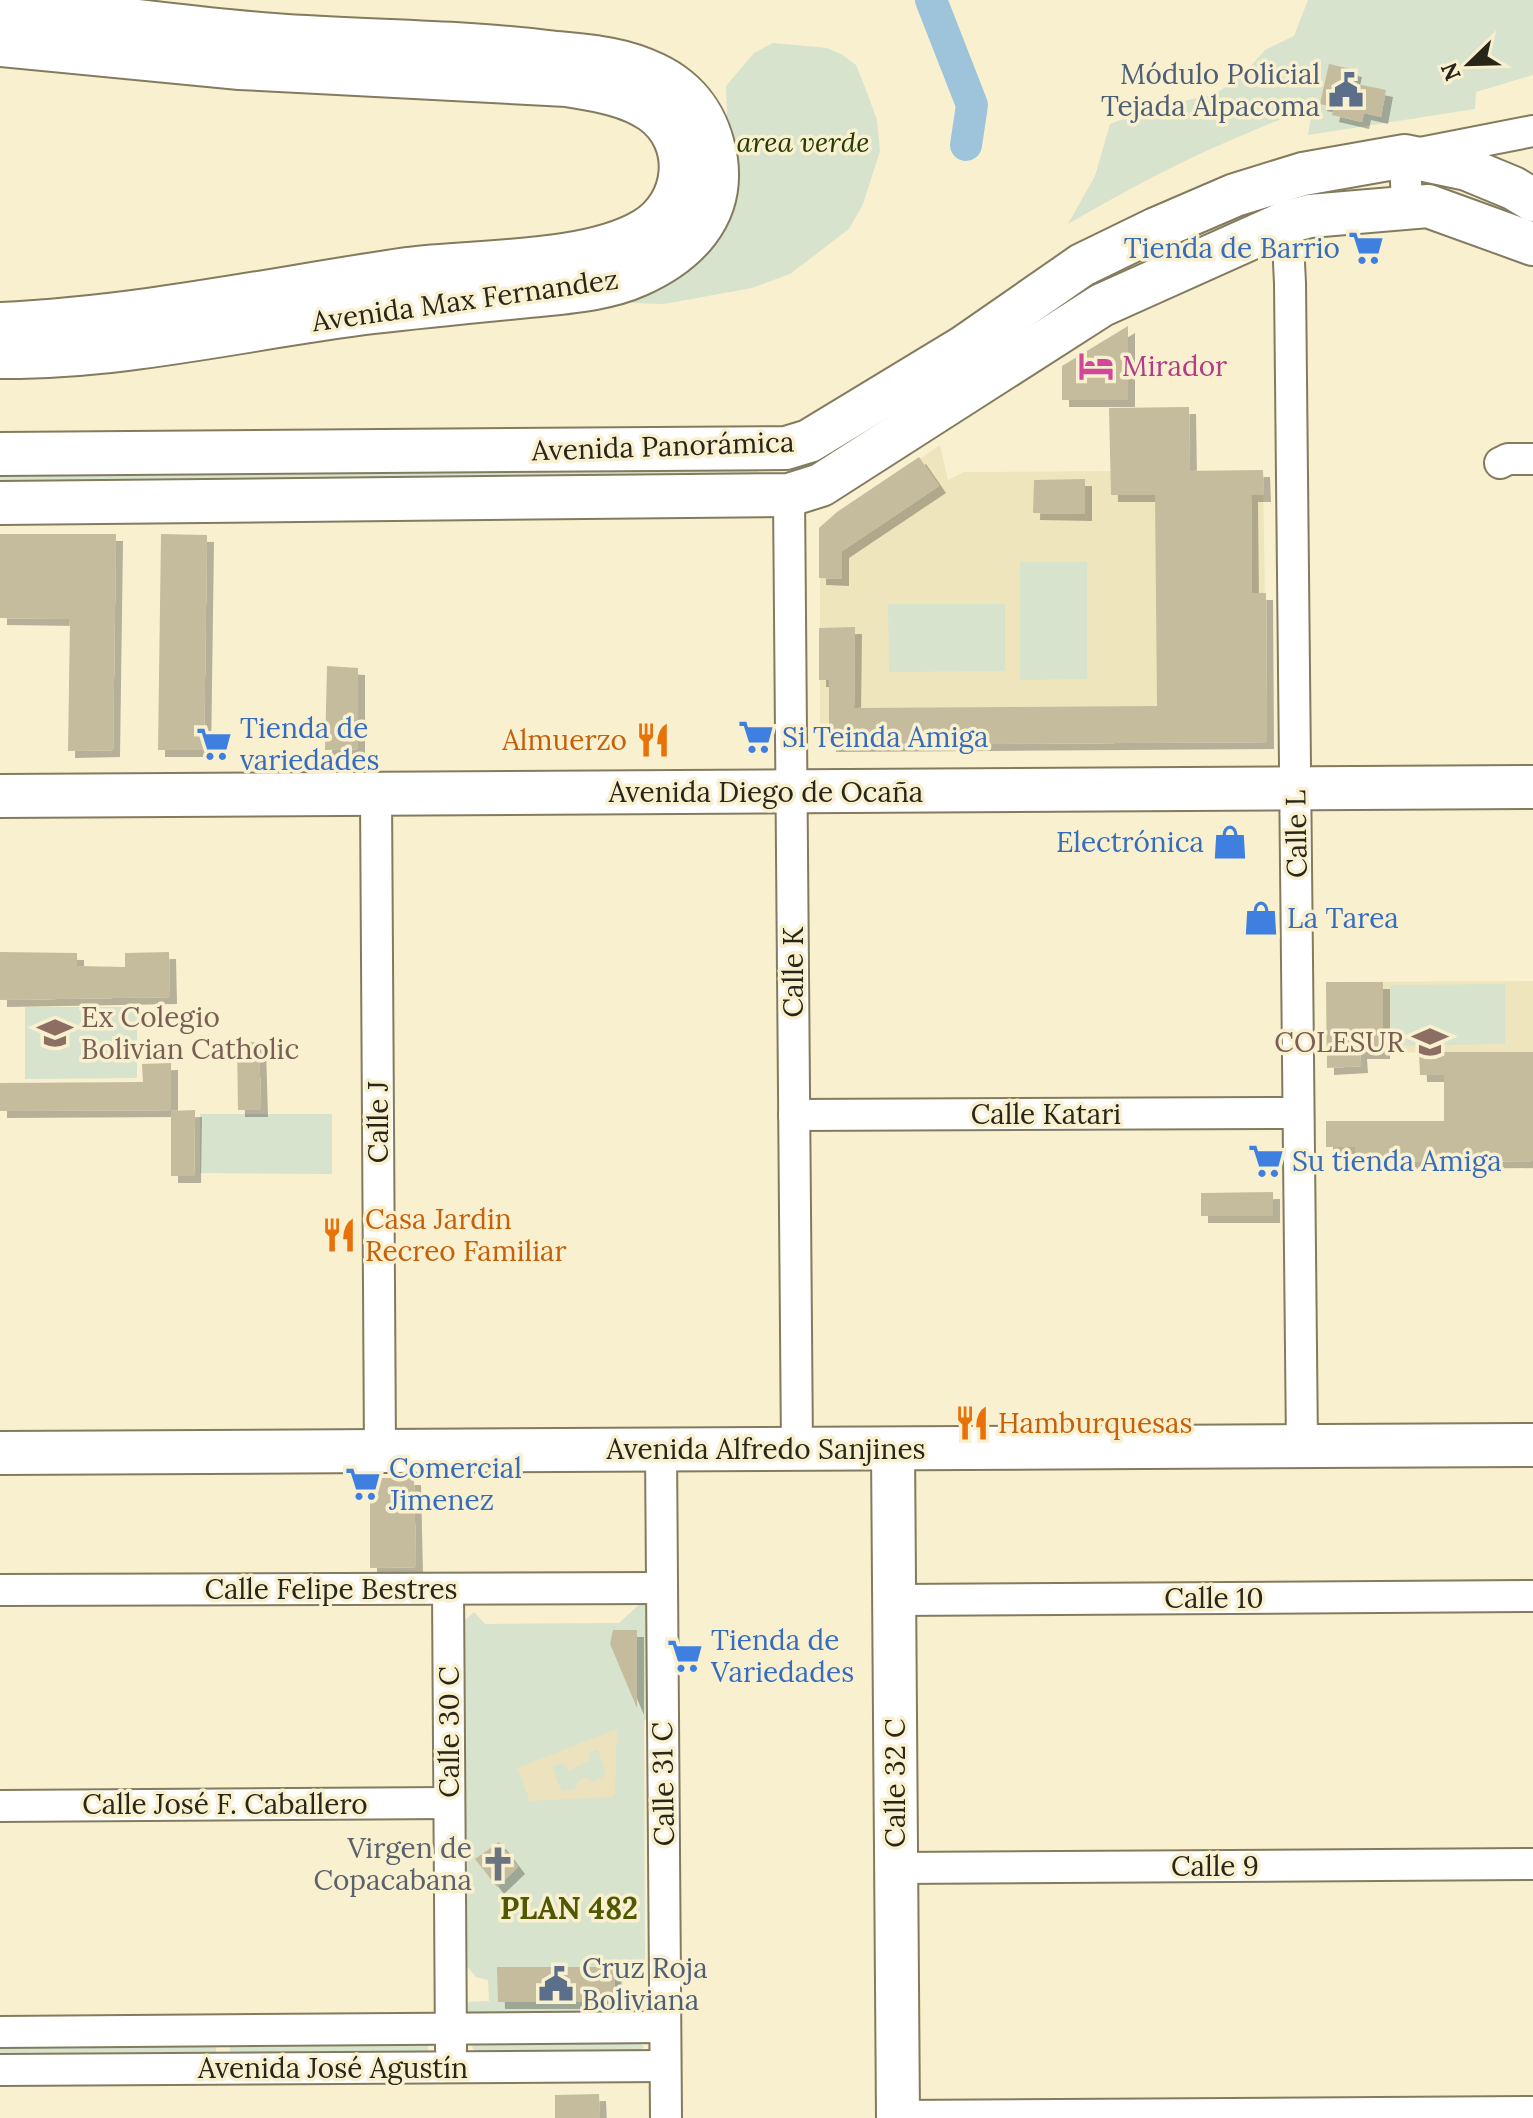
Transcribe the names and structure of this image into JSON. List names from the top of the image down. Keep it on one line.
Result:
{"streets":{"main road":["Avenida Max Fernandez"],"street":["Avenida Panorámica","Avenida Diego de Ocaña","Calle L","Calle K","Calle Katari","Calle J","Avenida Alfredo Sanjines","Calle Felipe Bestres","Calle 10","Calle 30 C","Calle 32 C","Calle 31 C","Calle José F. Caballero","Calle 9","Avenida José Agustín"]},"crossings":[["Avenida Panorámica","Calle L"],["Avenida Panorámica","Calle K"],["Avenida Diego de Ocaña","Calle L"],["Avenida Diego de Ocaña","Calle K"],["Avenida Diego de Ocaña","Calle J"],["Calle L","Calle Katari"],["Calle L","Avenida Alfredo Sanjines"],["Calle K","Calle Katari"],["Calle K","Avenida Alfredo Sanjines"],["Calle J","Avenida Alfredo Sanjines"],["Avenida Alfredo Sanjines","Calle 32 C"],["Avenida Alfredo Sanjines","Calle 31 C"],["Calle Felipe Bestres","Calle 30 C"],["Calle Felipe Bestres","Calle 31 C"],["Calle 10","Calle 32 C"],["Calle 30 C","Calle José F. Caballero"],["Calle 30 C","Avenida José Agustín"],["Calle 32 C","Calle 9"],["Calle 31 C","Avenida José Agustín"]],"districts":["PLAN 482"],"parks":["area verde"],"places":{"public building":["Módulo Policial Tejada Alpacoma","Cruz Roja Boliviana"],"supermarket":["Tienda de Barrio","Si Teinda Amiga","Tienda de variedades","Su tienda Amiga","Comercial Jimenez","Tienda de Variedades"],"hotel":["Mirador"],"restaurant":["Almuerzo","Casa Jardin Recreo Familiar","Hamburquesas"],"shop":["Electrónica","La Tarea"],"school or university":["Ex Colegio Bolivian Catholic","COLESUR"],"church":["Virgen de Copacabana"]},"north":"bottom left"}
